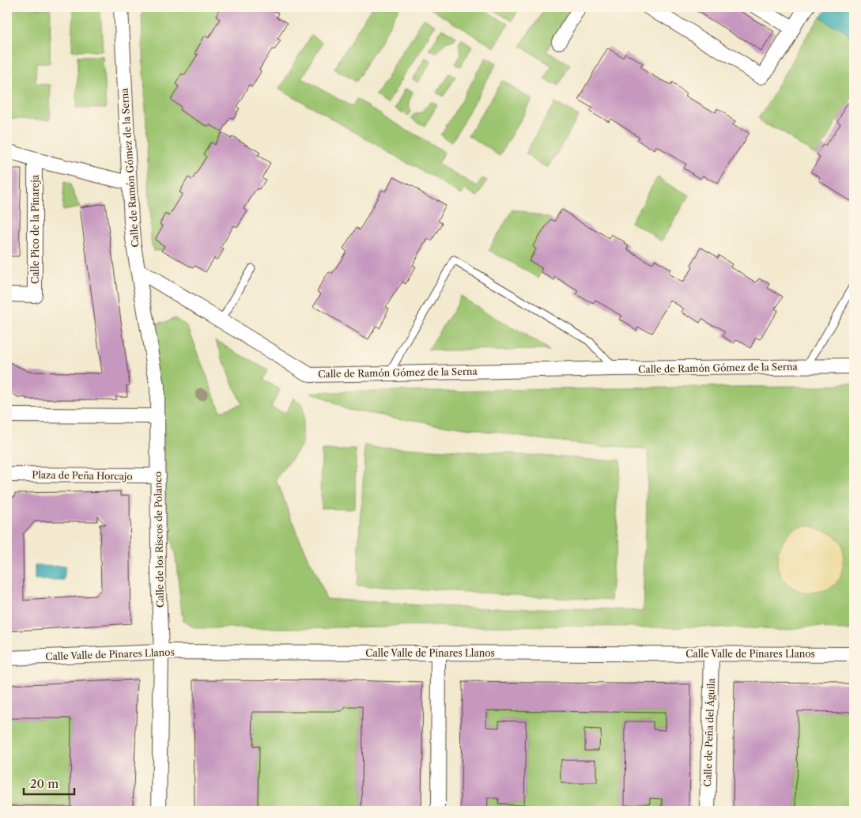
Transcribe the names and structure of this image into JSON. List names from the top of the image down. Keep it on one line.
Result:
{"streets":{"street":["Calle de Ramón Gómez de la Serna","Calle Pico de la Pinareja","Plaza de Peña Horcajo","Calle de los Riscos de Polanco","Calle Valle de Pinares Llanos","Calle de Peña del Águila"]},"crossings":[["Calle de Ramón Gómez de la Serna","Calle de los Riscos de Polanco"],["Plaza de Peña Horcajo","Calle de los Riscos de Polanco"],["Calle de los Riscos de Polanco","Calle Valle de Pinares Llanos"],["Calle Valle de Pinares Llanos","Calle de Peña del Águila"]],"scale_bar":"20 m"}
